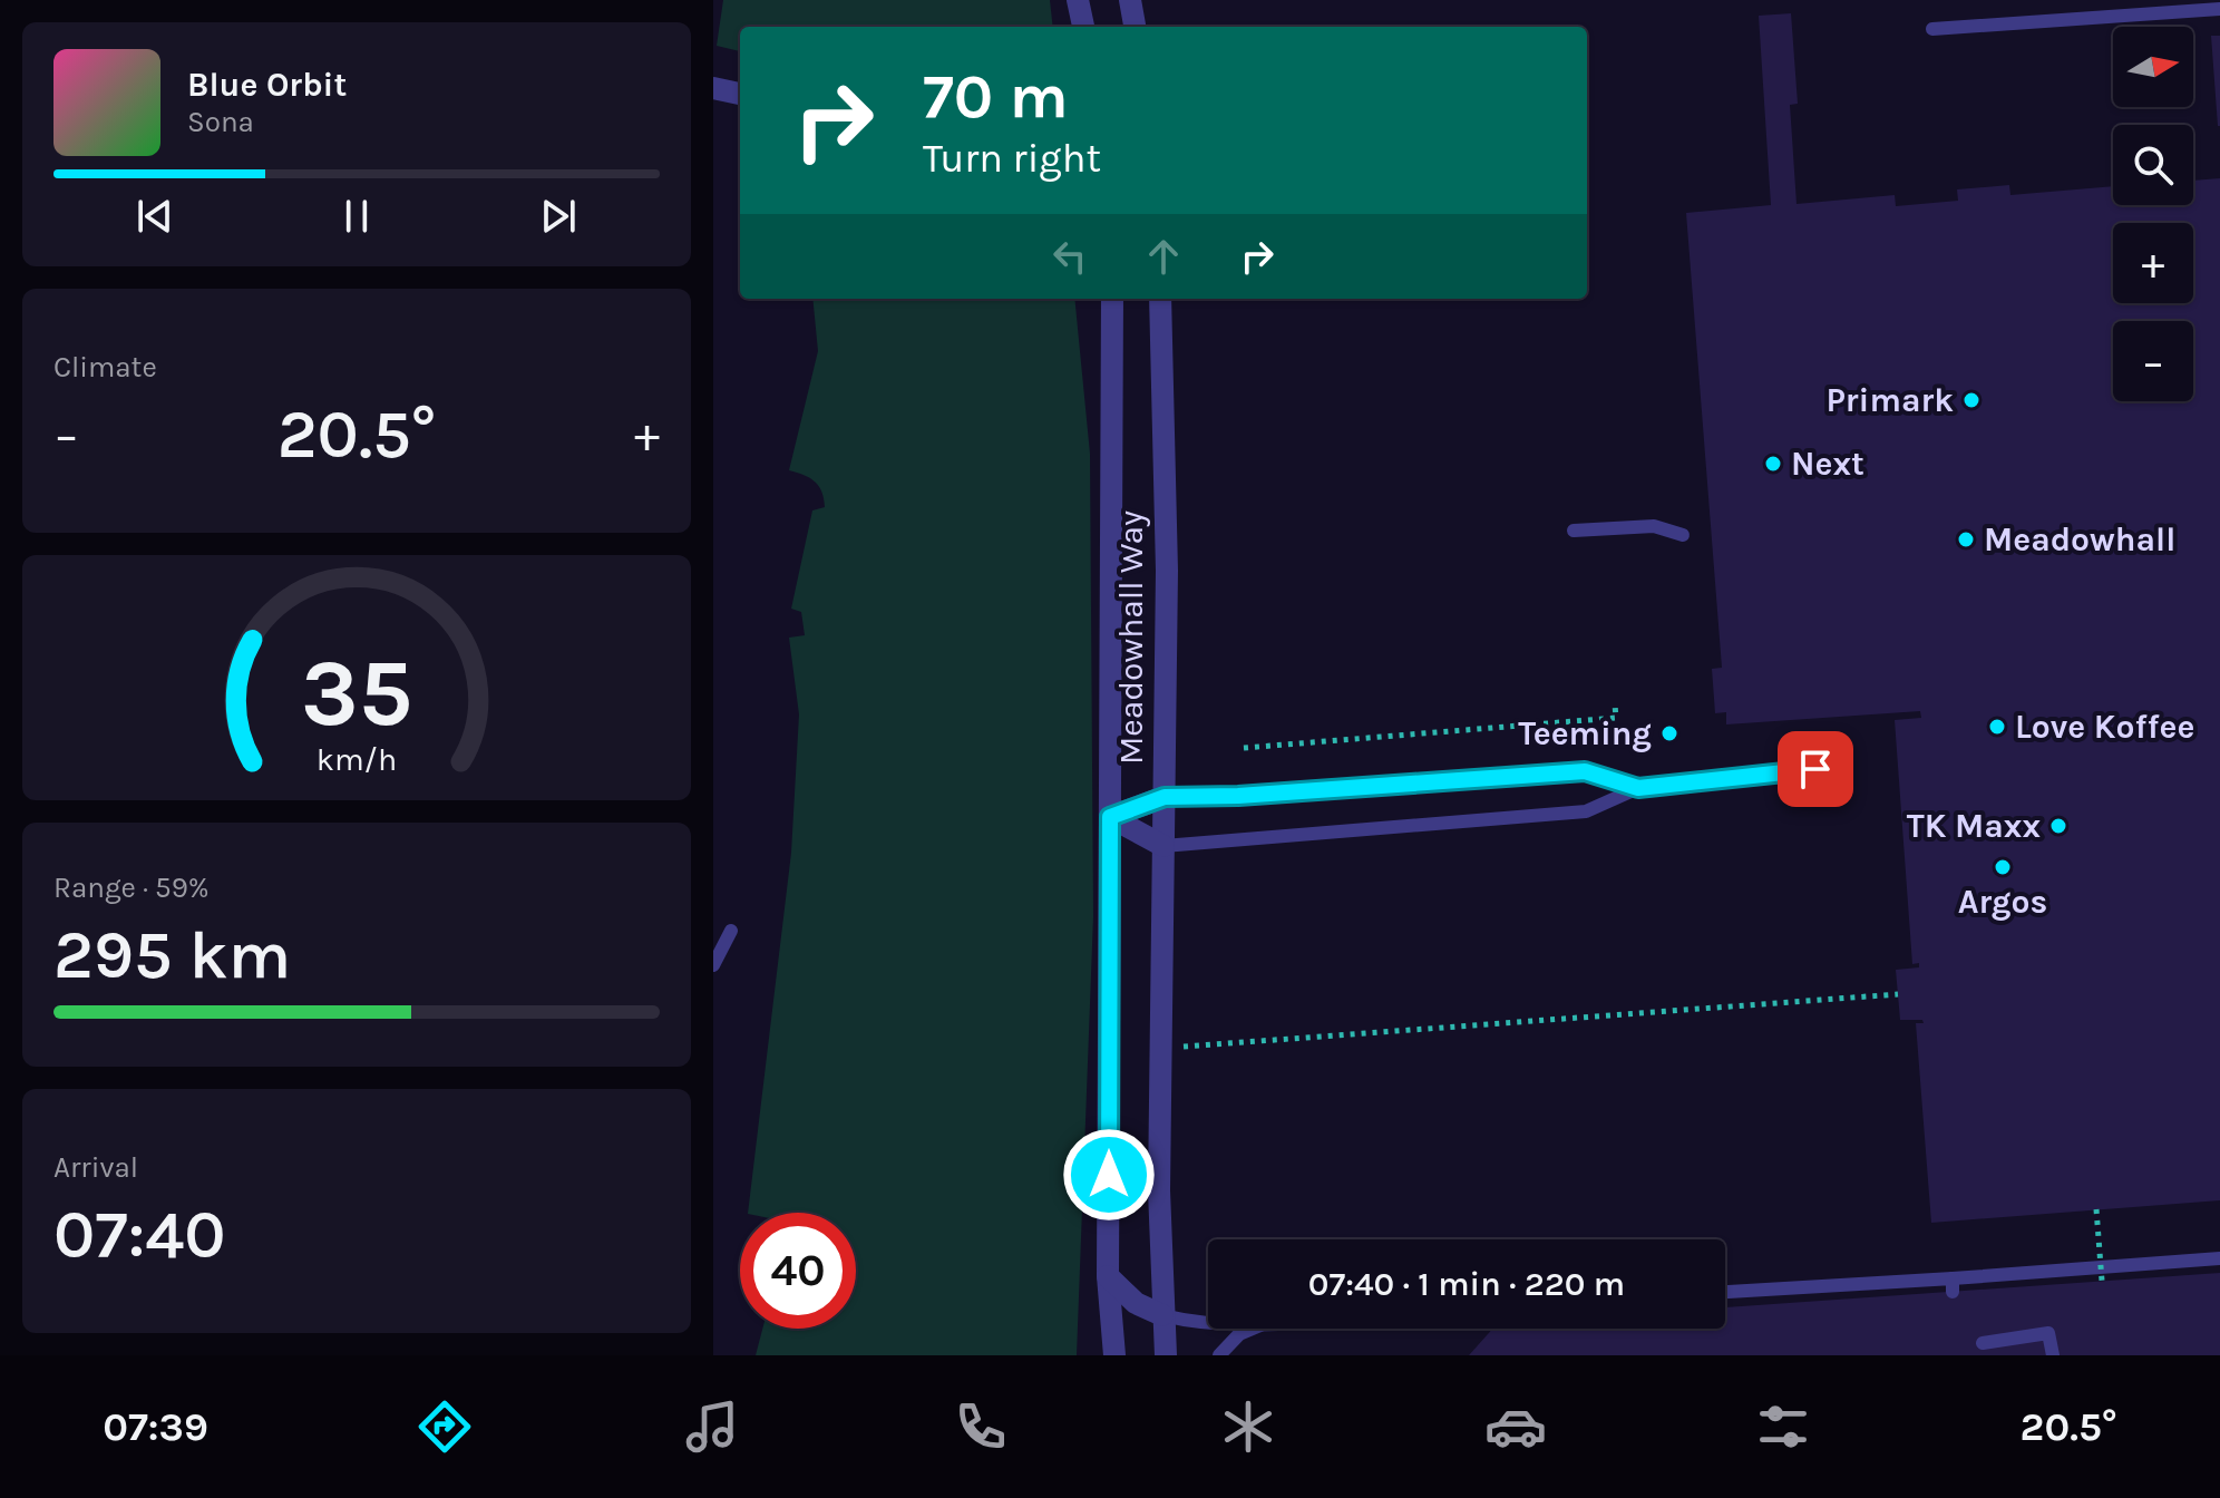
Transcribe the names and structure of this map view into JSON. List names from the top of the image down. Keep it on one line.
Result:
{"streets":{"street":["Meadowhall Way"]},"places":["Primark","Next","Meadowhall","Love Koffee","Teeming","TK Maxx","Argos"],"north":"right","page":{"map_buttons":["+","−"],"turn":["70 m","Turn right"],"song":["Blue Orbit","Sona"],"tile":["Climate",["Range · 59%","295 km"],["Arrival","07:40"]],"heat":["−","20.5°","+"],"limit":"40","trip":"07:40 · 1 min · 220 m","tabs":["07:39","20.5°"],"gauge":["35","km/h"]}}
